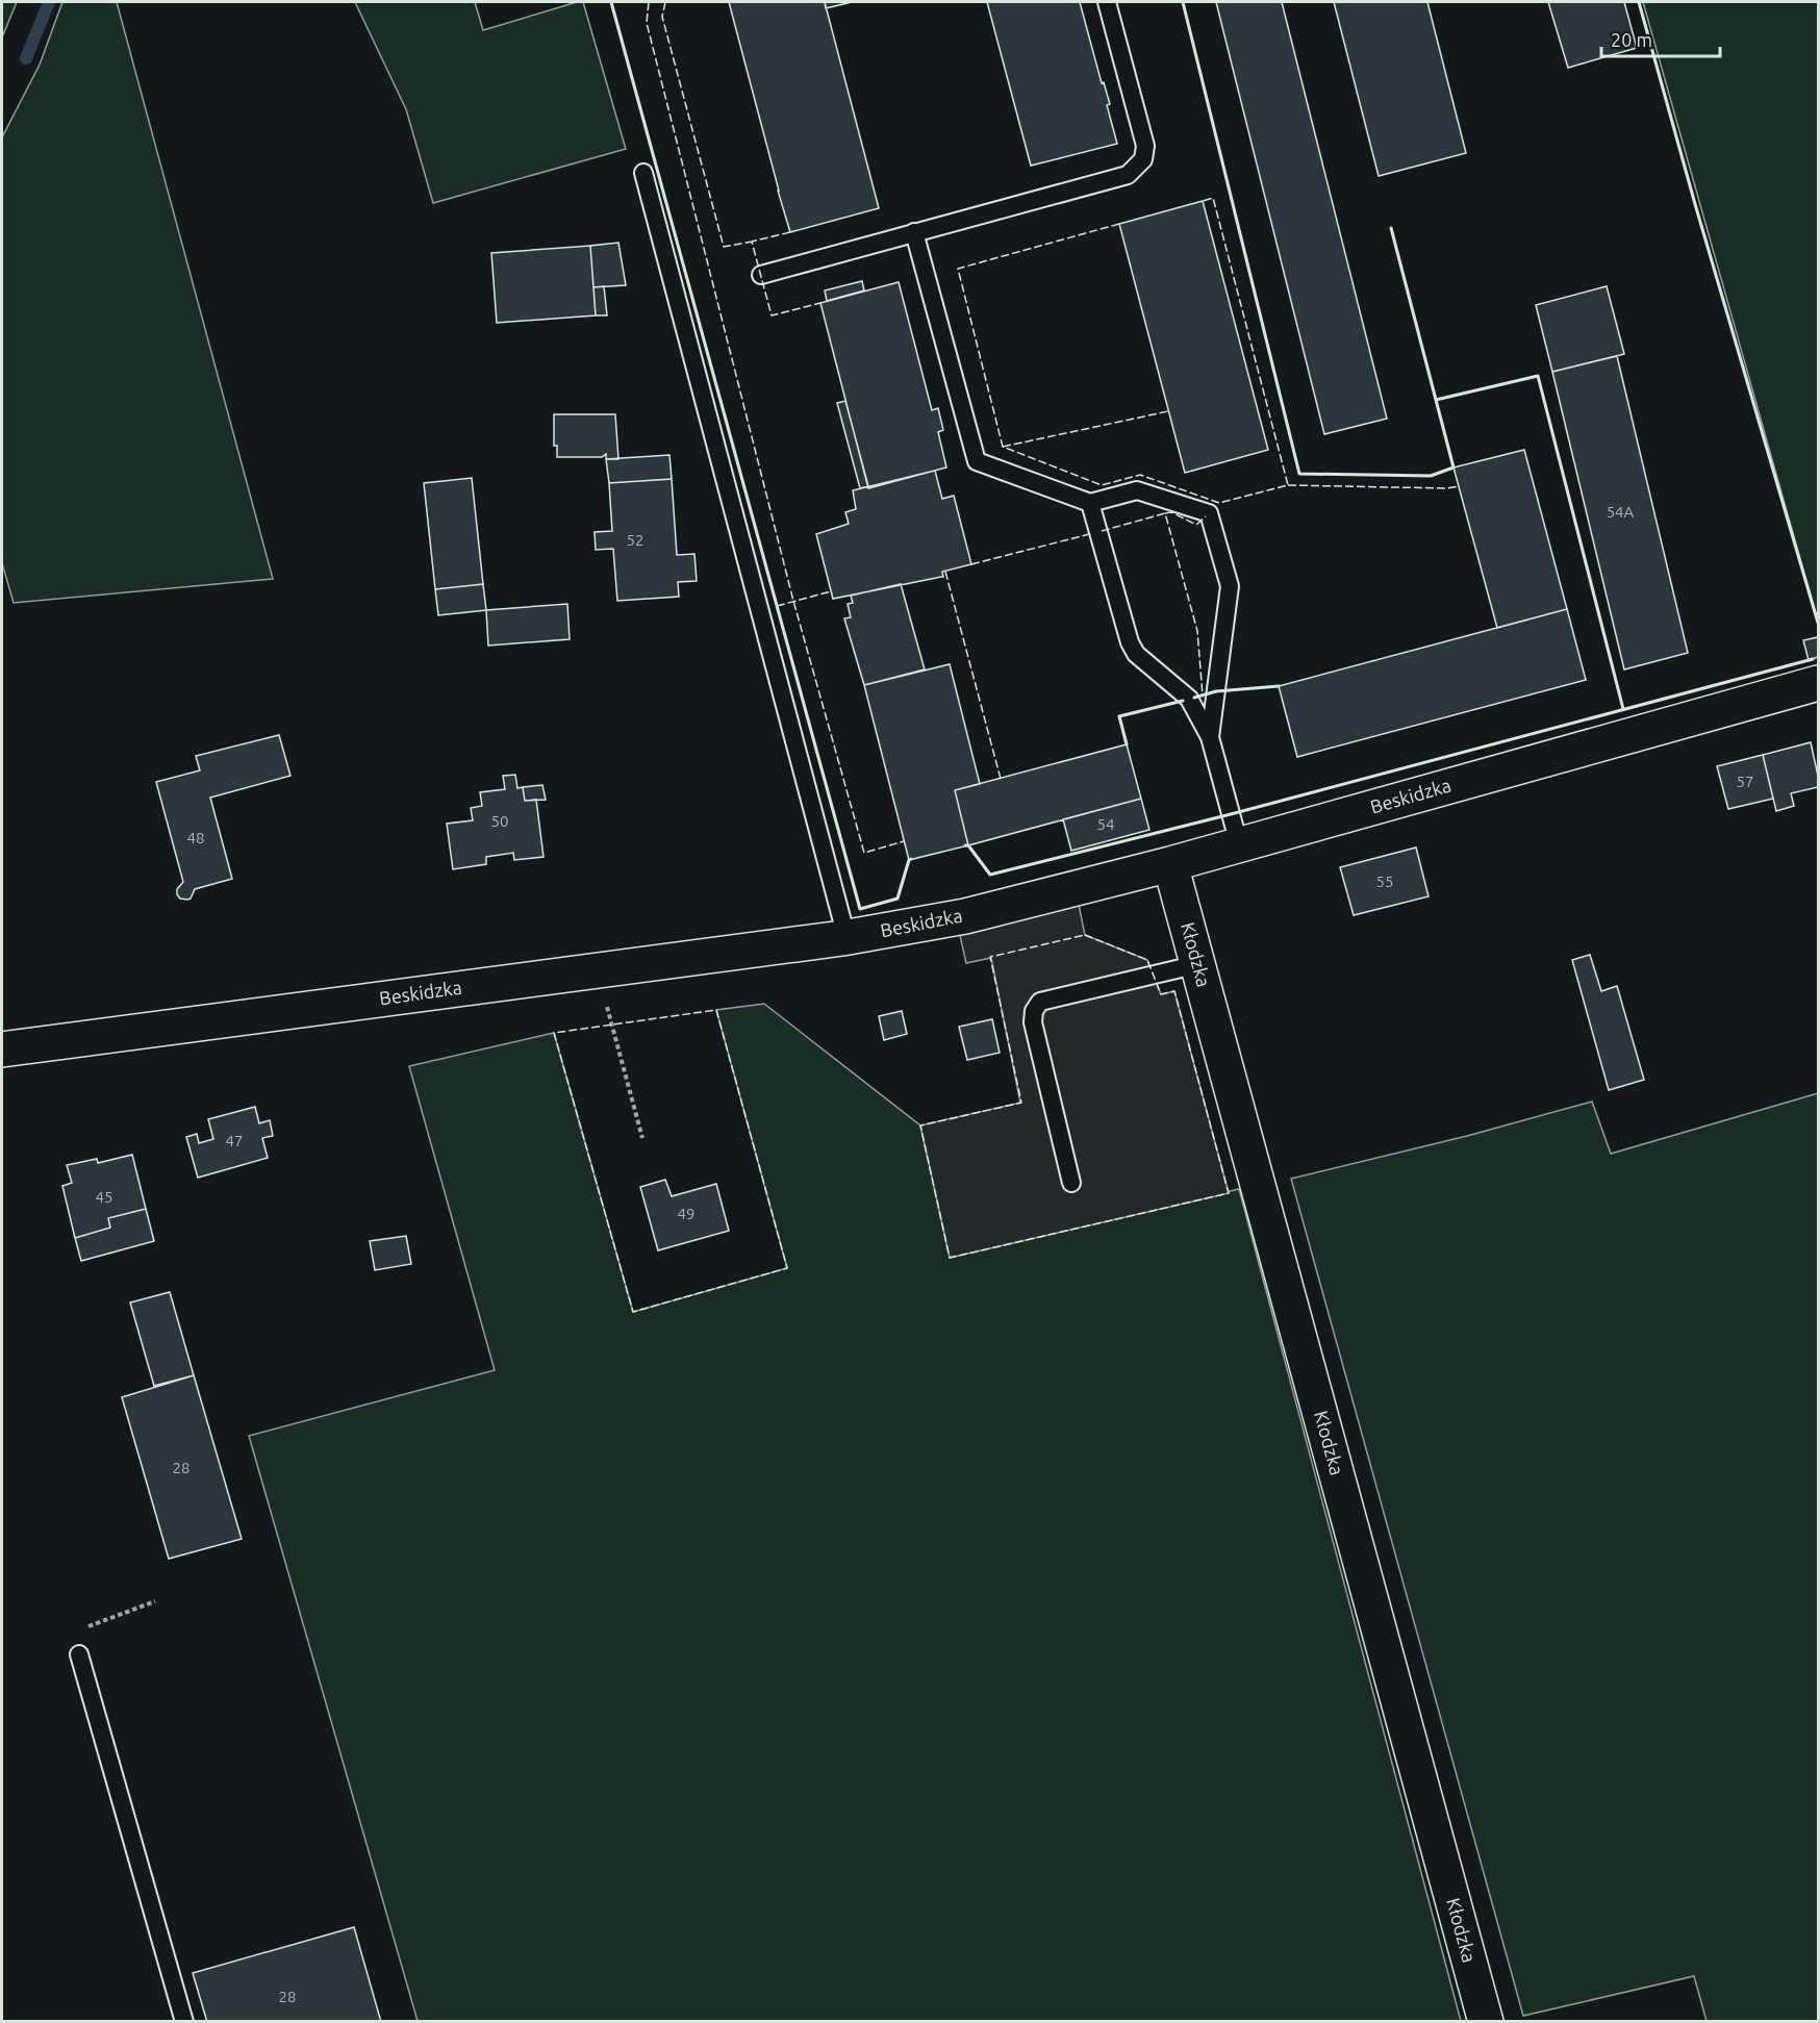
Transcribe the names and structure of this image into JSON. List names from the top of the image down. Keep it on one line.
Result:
{"streets":{"street":["Beskidzka","Kłodzka"]},"crossings":[["Beskidzka","Kłodzka"]],"house_numbers":["54A","52","57","50","54","48","55","47","45","49","28","28"],"scale_bar":"20 m"}
